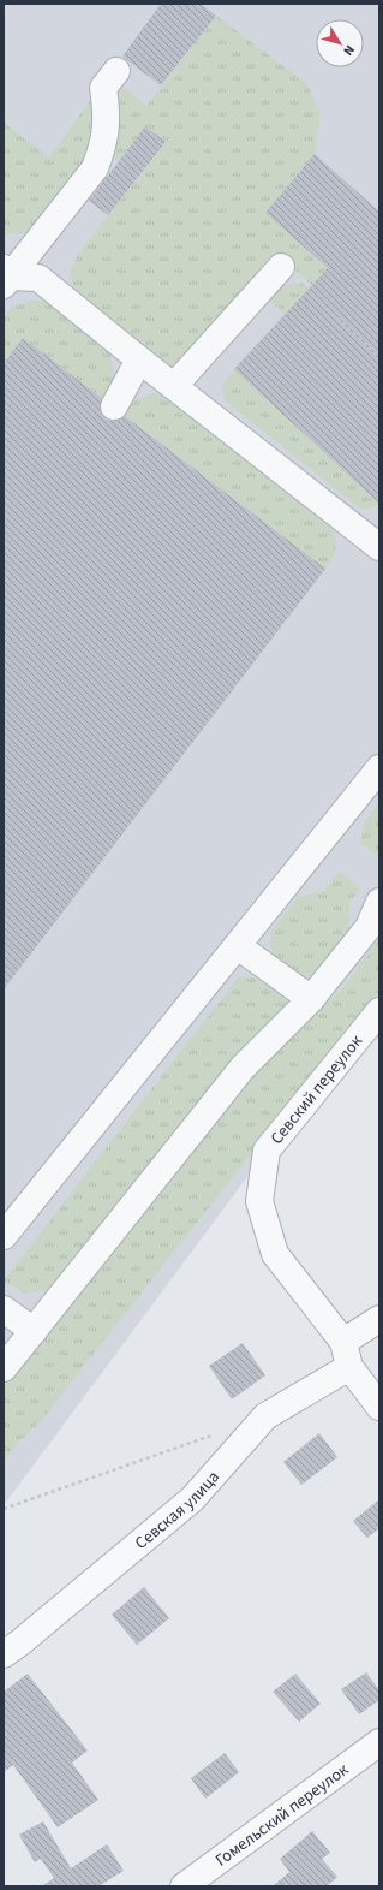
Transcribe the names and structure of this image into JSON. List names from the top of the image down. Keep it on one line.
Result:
{"streets":{"street":["Севский переулок","Севская улица","Гомельский переулок"]},"north":"bottom right"}
